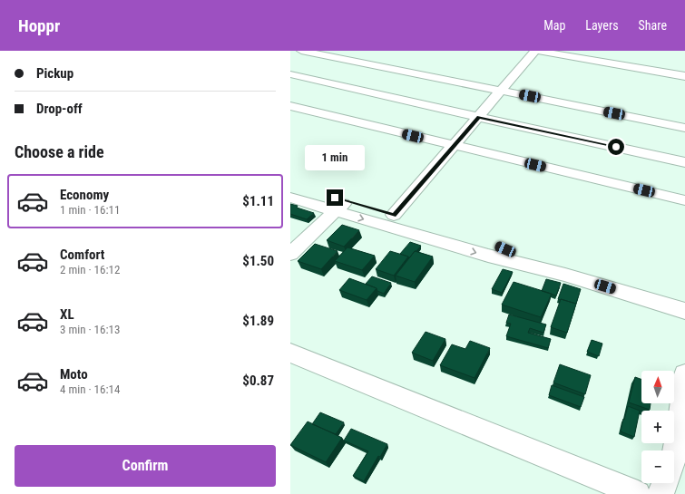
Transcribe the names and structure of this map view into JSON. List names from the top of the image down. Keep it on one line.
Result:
{"north":"top","page":{"header":"Hoppr","nav":["Map","Layers","Share"],"banner":["Pickup","Drop-off"],"heading":"Choose a ride","bubble":"1 min","list":[{"name":"Economy","note":"1 min · 16:11","value":"$1.11"},{"name":"Comfort","note":"2 min · 16:12","value":"$1.50"},{"name":"XL","note":"3 min · 16:13","value":"$1.89"},{"name":"Moto","note":"4 min · 16:14","value":"$0.87"}],"map_buttons":["+","−"],"buttons":"Confirm"}}
